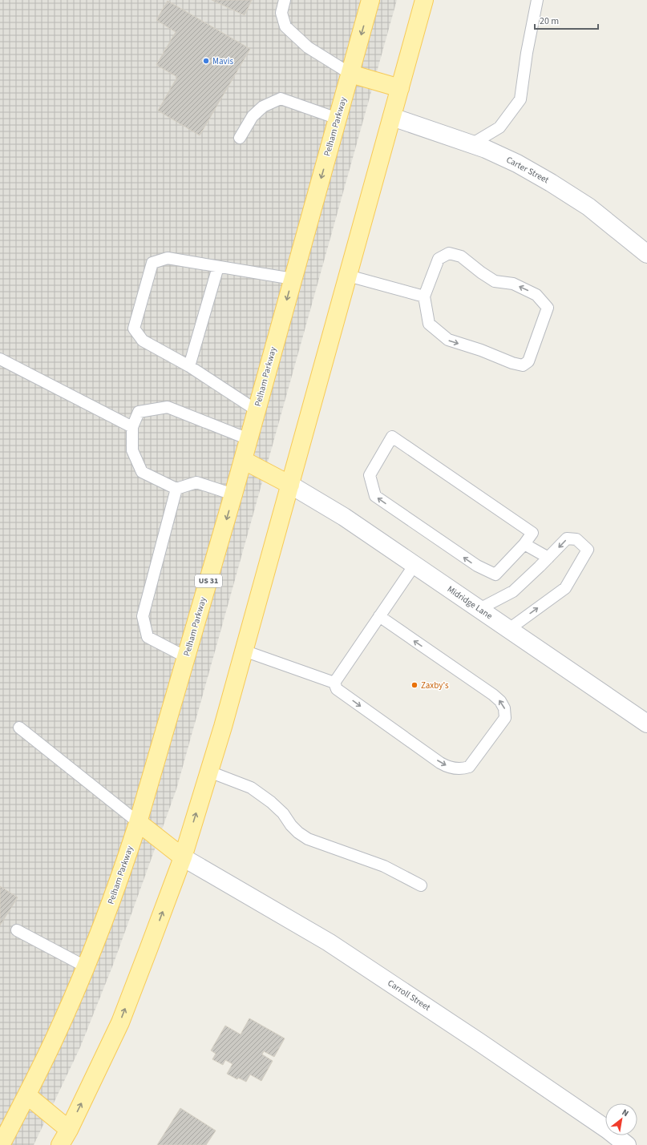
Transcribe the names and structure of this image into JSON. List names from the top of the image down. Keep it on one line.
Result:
{"streets":{"main road":["Pelham Parkway","US 31"],"street":["Carter Street","Midridge Lane","Carroll Street"]},"places":["Mavis","Zaxby's"],"scale_bar":"20 m","north":"top right"}
